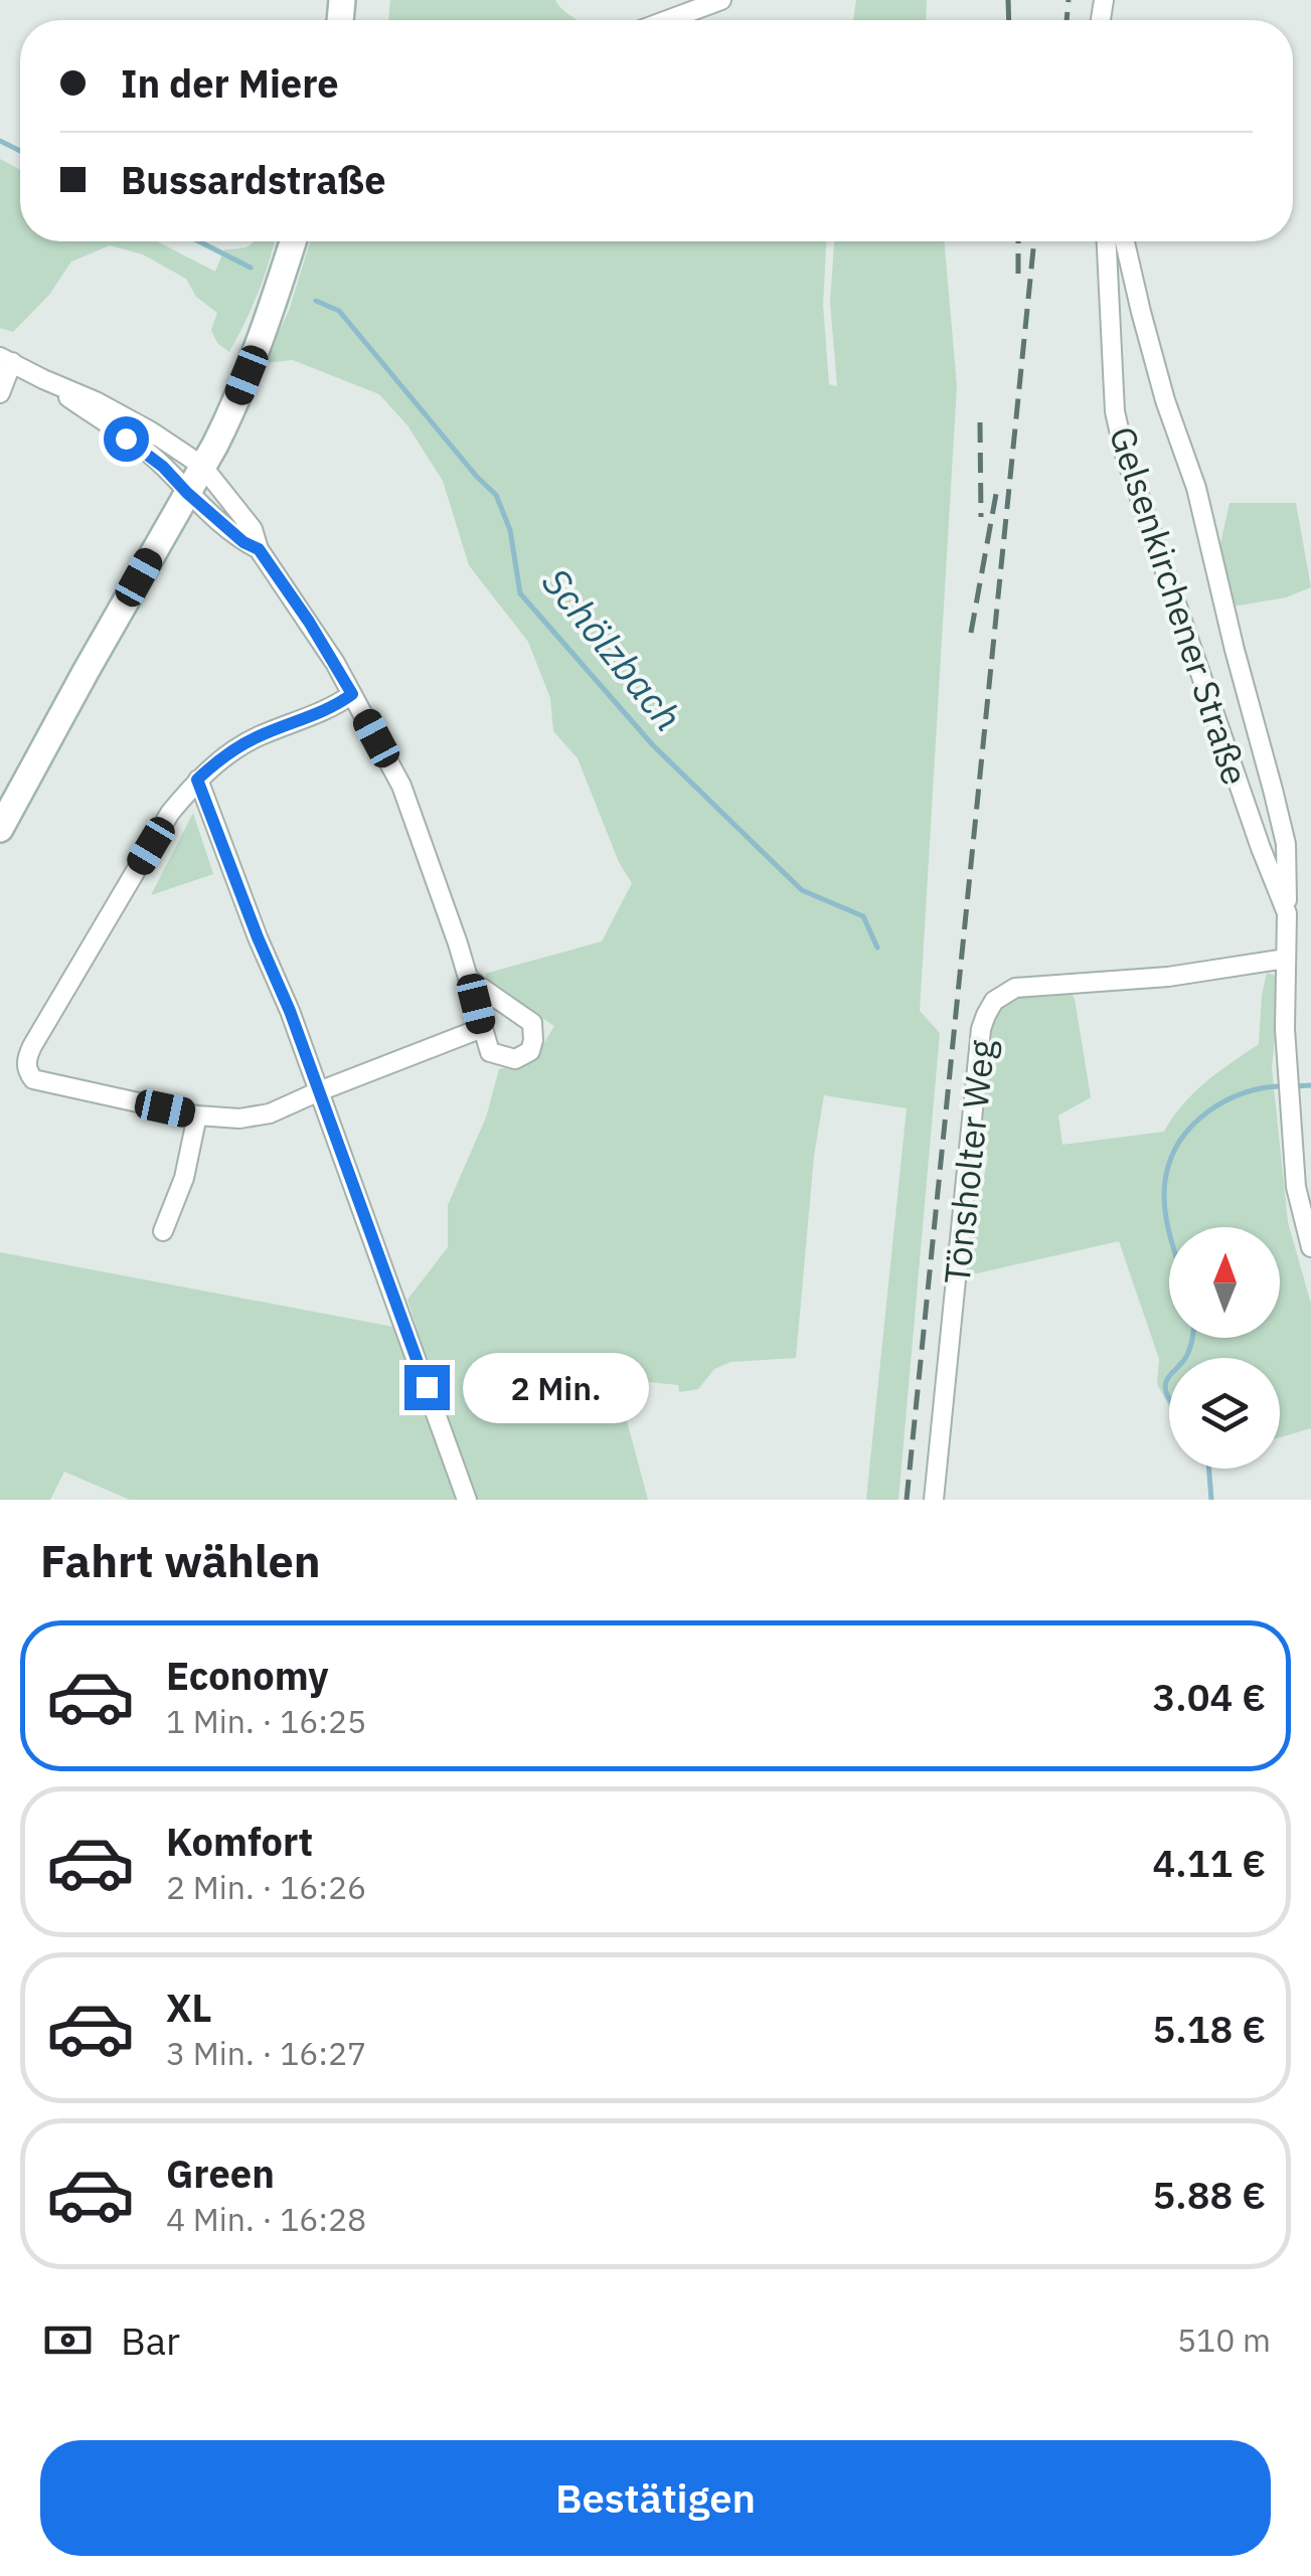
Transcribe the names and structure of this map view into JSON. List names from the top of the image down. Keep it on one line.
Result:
{"streets":{"street":["Gelsenkirchener Straße","Tönsholter Weg"]},"crossings":[["Gelsenkirchener Straße","Tönsholter Weg"]],"water":["Schölzbach"],"north":"top","page":{"banner":["In der Miere","Bussardstraße"],"bubble":"2 Min.","heading":"Fahrt wählen","list":[{"name":"Economy","note":"1 Min. · 16:25","value":"3.04 €"},{"name":"Komfort","note":"2 Min. · 16:26","value":"4.11 €"},{"name":"XL","note":"3 Min. · 16:27","value":"5.18 €"},{"name":"Green","note":"4 Min. · 16:28","value":"5.88 €"}],"pay":["Bar","510 m"],"buttons":"Bestätigen"}}
